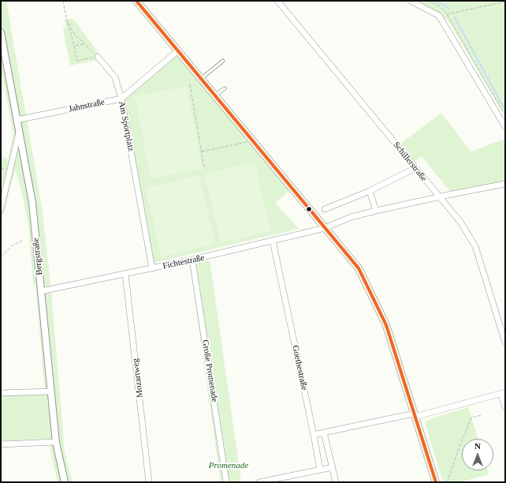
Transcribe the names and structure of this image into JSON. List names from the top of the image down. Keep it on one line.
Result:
{"streets":{"street":["Jahnstraße","Am Sportplatz","Schillerstraße","Bergstraße","Fichtestraße","Goethestraße","Große Promenade","Mozartweg"]},"crossings":[["Jahnstraße","Am Sportplatz"],["Jahnstraße","Bergstraße"],["Am Sportplatz","Fichtestraße"],["Schillerstraße","Fichtestraße"],["Bergstraße","Fichtestraße"],["Fichtestraße","Goethestraße"],["Fichtestraße","Große Promenade"],["Fichtestraße","Mozartweg"]],"parks":["Promenade"],"north":"top"}
